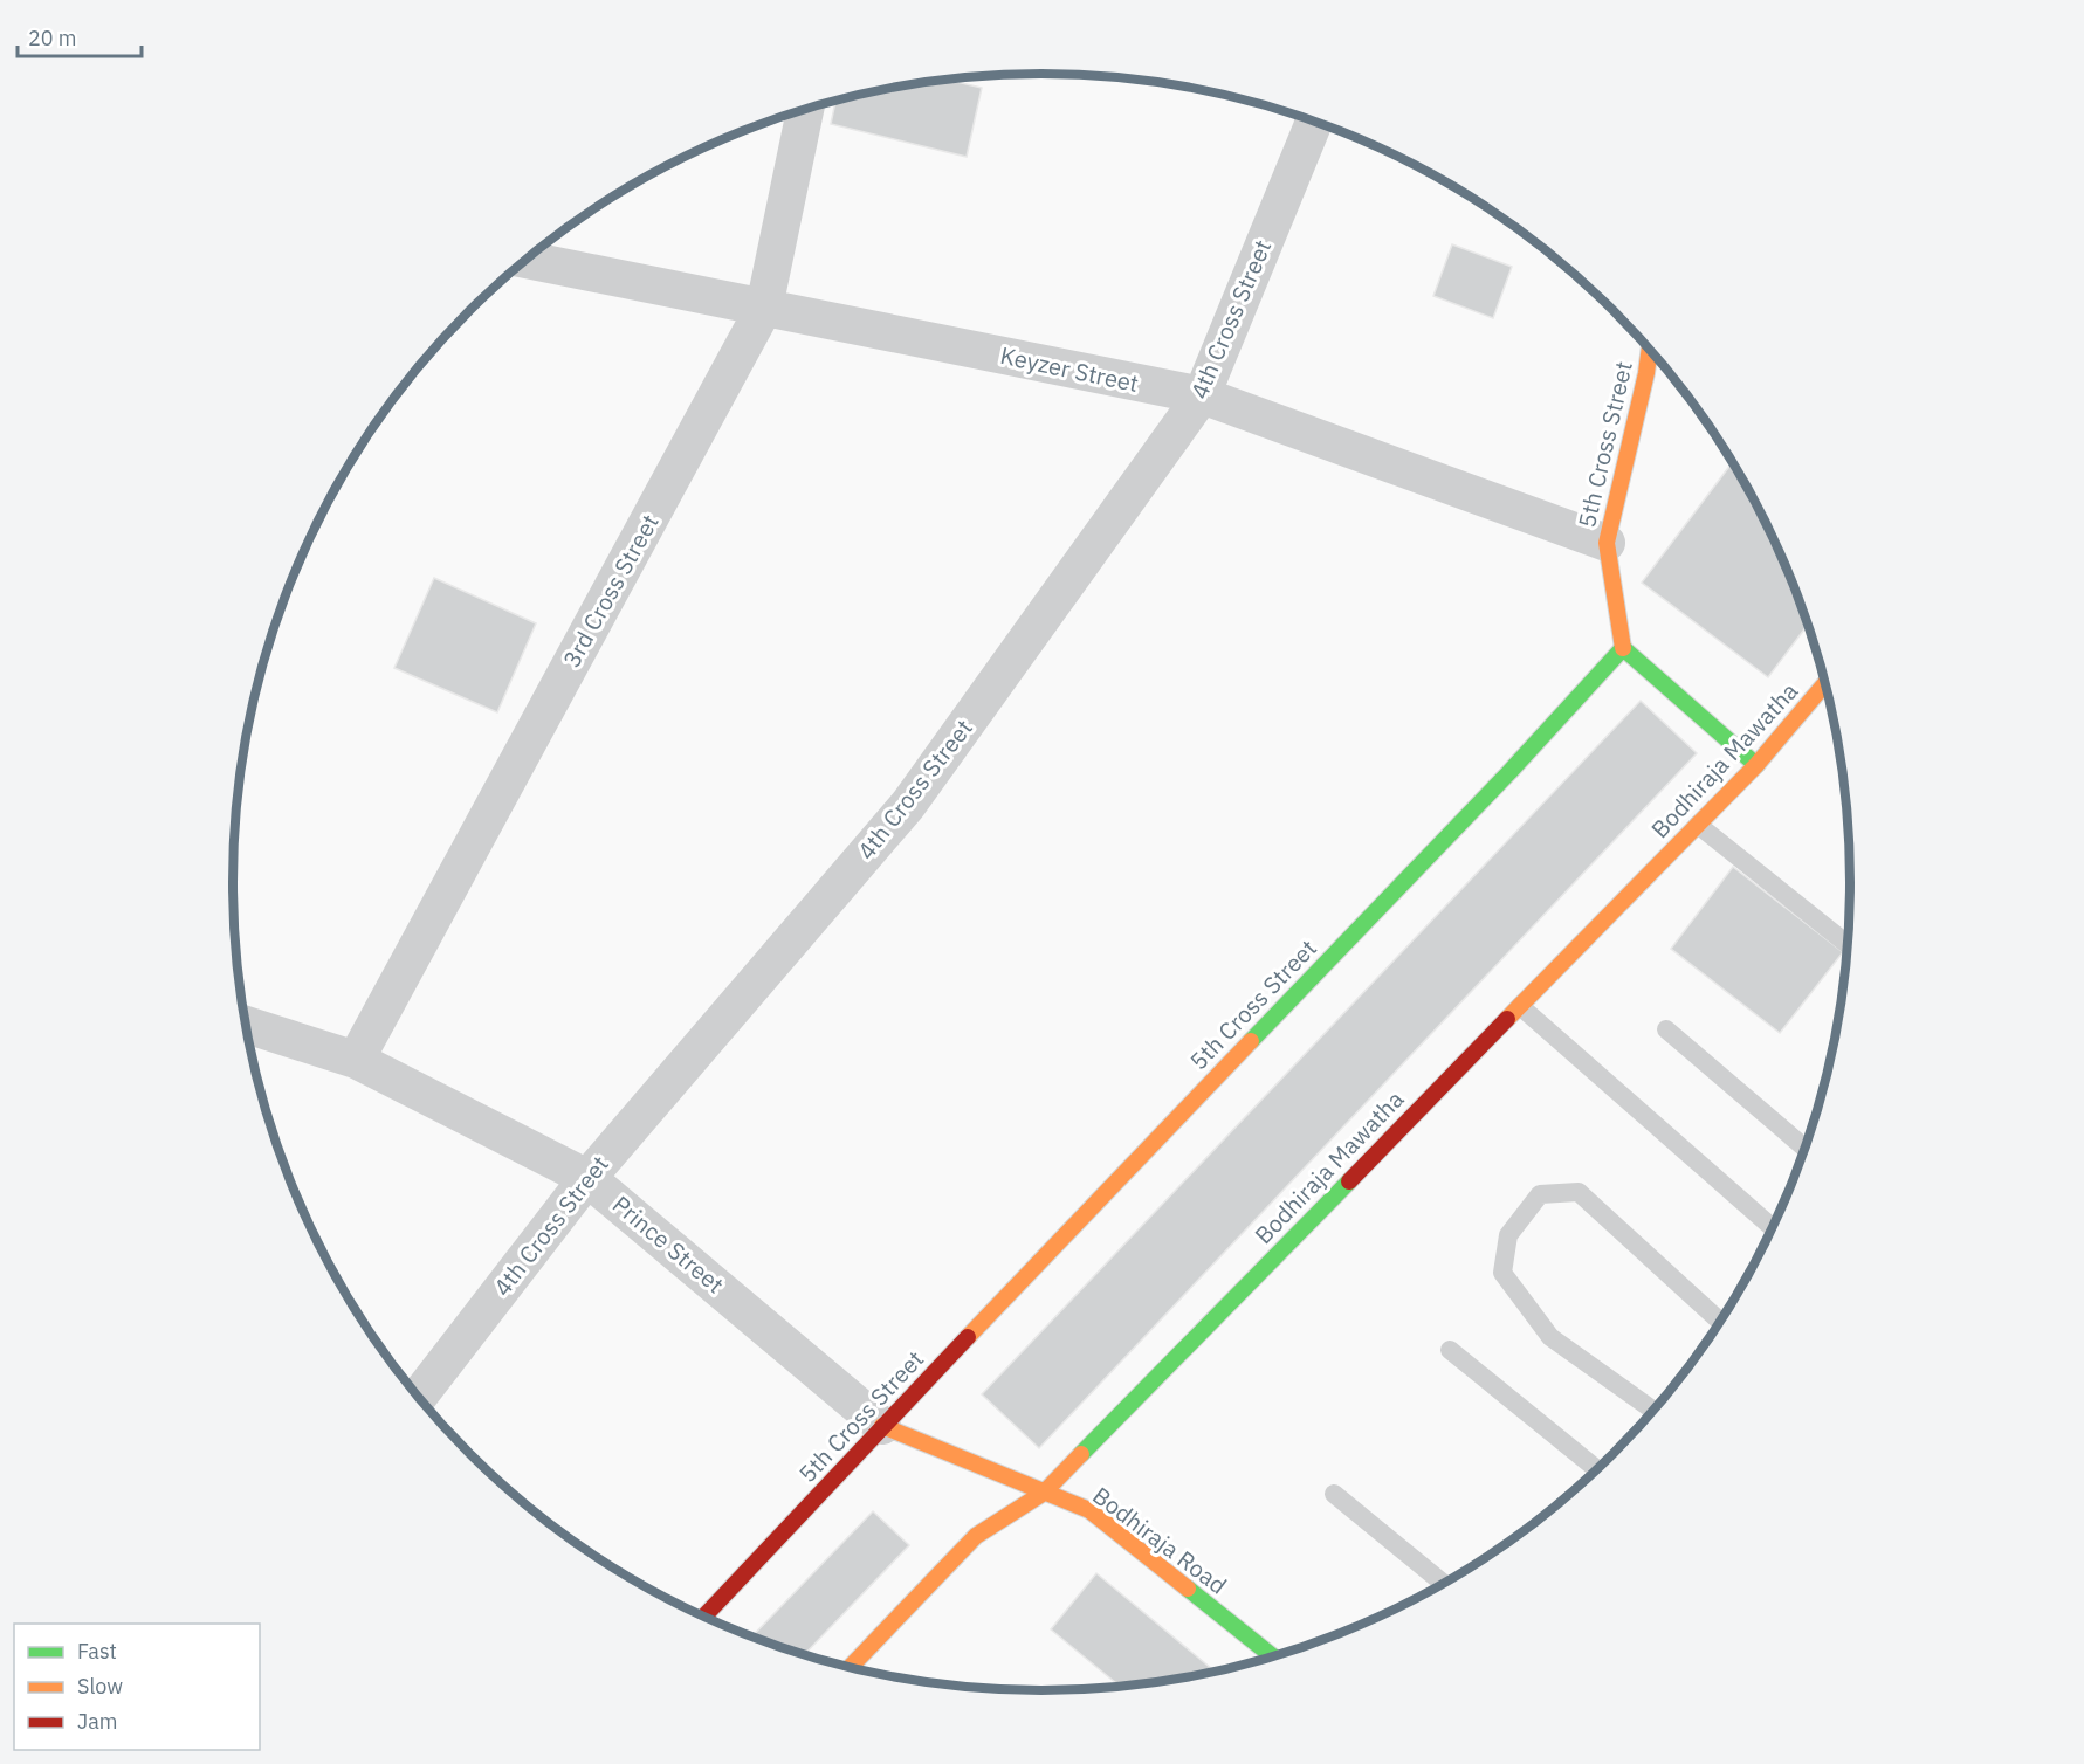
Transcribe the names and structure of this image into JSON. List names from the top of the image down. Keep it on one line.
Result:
{"streets":{"street":["4th Cross Street","Keyzer Street","5th Cross Street","3rd Cross Street","Bodhiraja Mawatha","Prince Street","Bodhiraja Road"]},"crossings":[["4th Cross Street","Keyzer Street"],["4th Cross Street","Prince Street"],["Keyzer Street","5th Cross Street"],["Keyzer Street","3rd Cross Street"],["5th Cross Street","Prince Street"],["5th Cross Street","Bodhiraja Road"],["3rd Cross Street","Prince Street"],["Bodhiraja Mawatha","Bodhiraja Road"],["Prince Street","Bodhiraja Road"]],"legend":["Fast","Slow","Jam"],"scale_bar":"20 m"}
